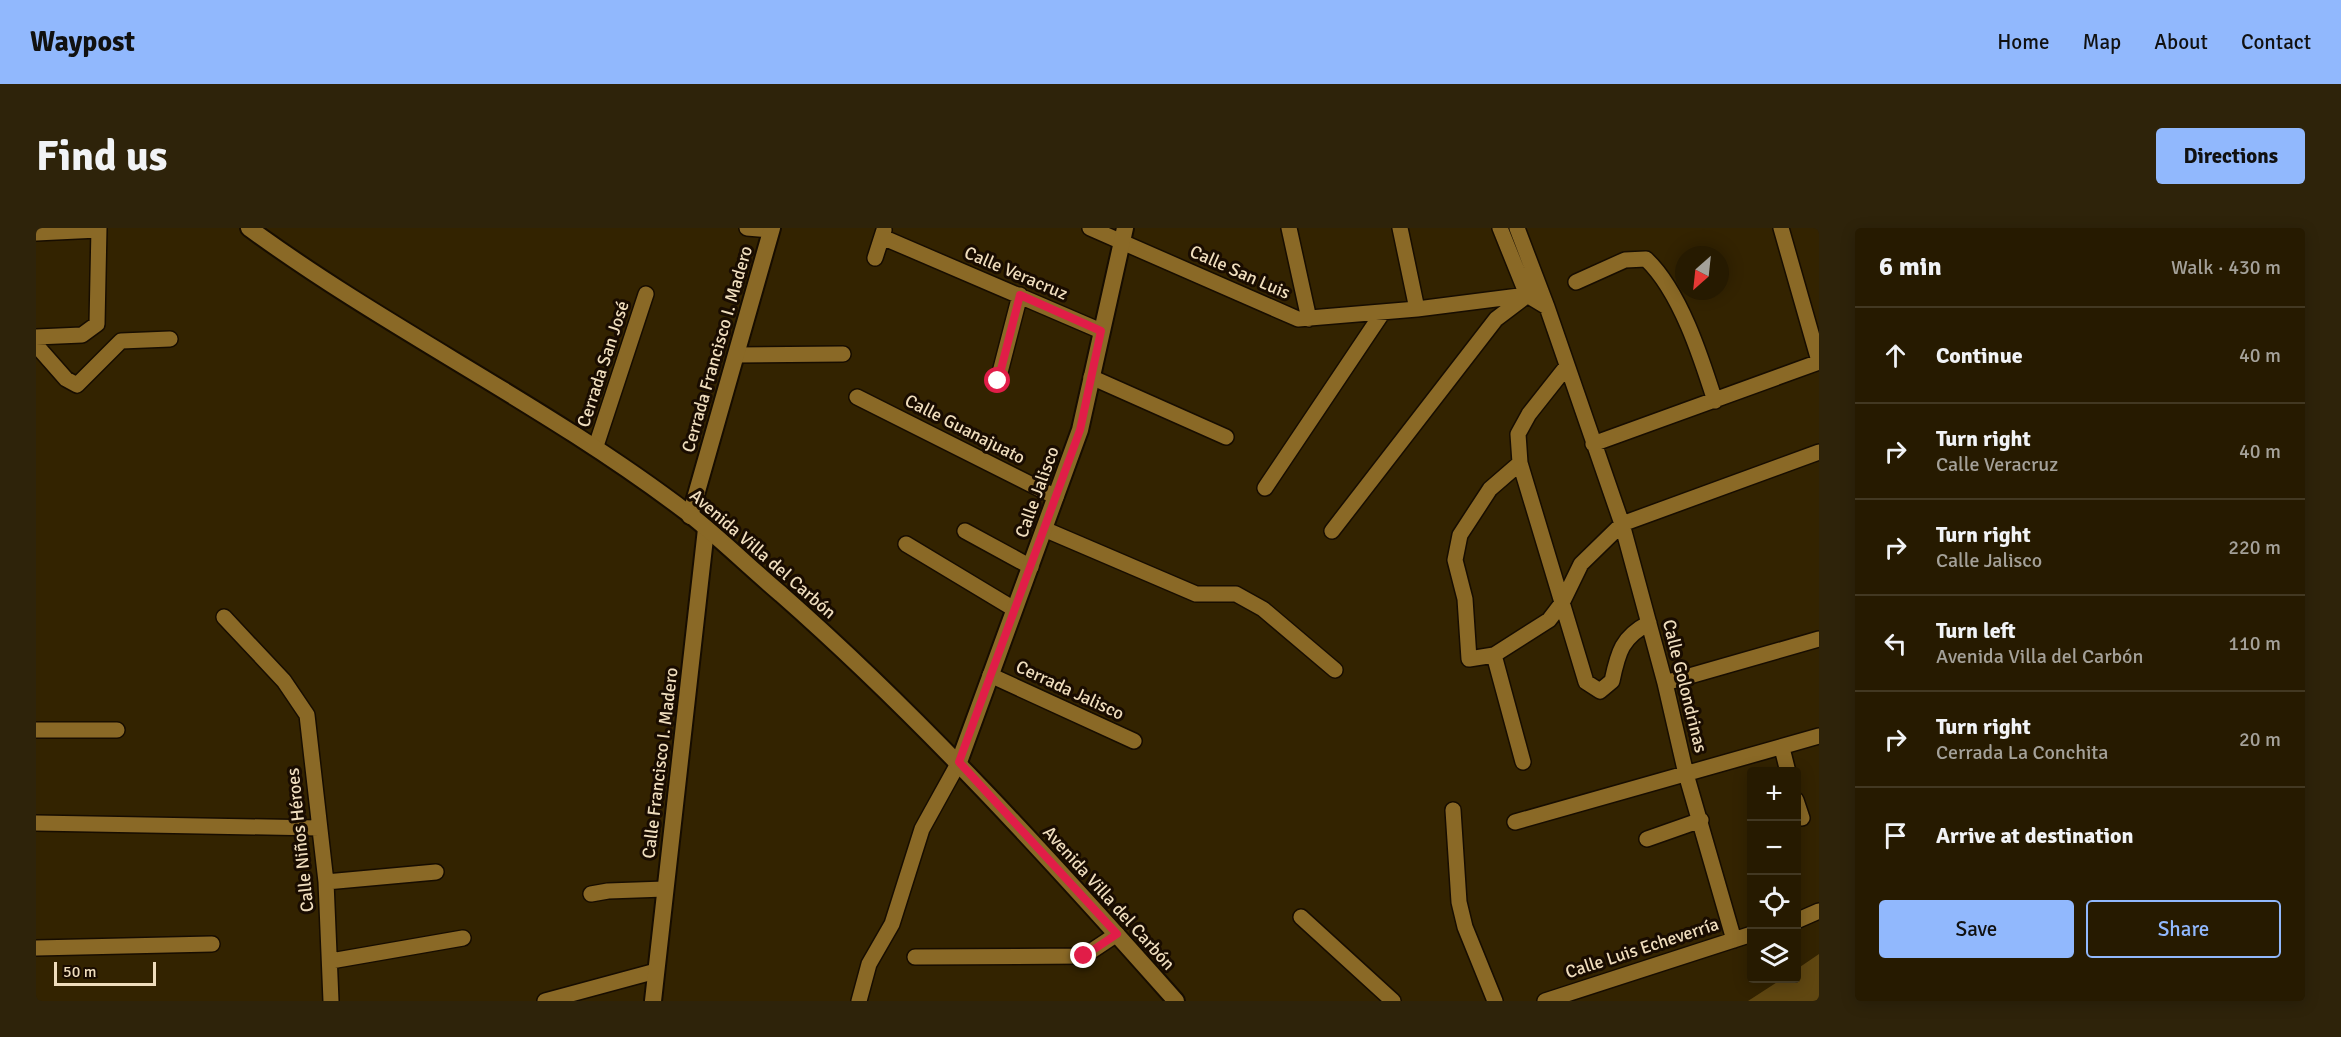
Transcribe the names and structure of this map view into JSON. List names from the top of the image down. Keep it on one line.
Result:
{"streets":{"street":["Calle San Luis","Calle Veracruz","Cerrada Francisco I. Madero","Cerrada San José","Calle Guanajuato","Calle Jalisco","Avenida Villa del Carbón","Calle Golondrinas","Cerrada Jalisco","Calle Francisco I. Madero","Calle Niños Héroes","Calle Luis Echeverría"]},"crossings":[["Calle San Luis","Calle Jalisco"],["Calle Veracruz","Calle Jalisco"],["Cerrada Francisco I. Madero","Avenida Villa del Carbón"],["Cerrada San José","Avenida Villa del Carbón"],["Calle Guanajuato","Calle Jalisco"],["Calle Jalisco","Avenida Villa del Carbón"],["Calle Jalisco","Cerrada Jalisco"],["Avenida Villa del Carbón","Calle Francisco I. Madero"],["Calle Golondrinas","Calle Luis Echeverría"]],"scale_bar":"50 m","north":"bottom left","page":{"header":"Waypost","nav":["Home","Map","About","Contact"],"buttons":["Directions",["Save","Share"]],"title":"Find us","heading":["6 min","Walk · 430 m"],"list":[["Continue","40 m"],["Turn right","Calle Veracruz","40 m"],["Turn right","Calle Jalisco","220 m"],["Turn left","Avenida Villa del Carbón","110 m"],["Turn right","Cerrada La Conchita","20 m"],"Arrive at destination"],"map_buttons":["+","−"],"scale":"50 m"}}
